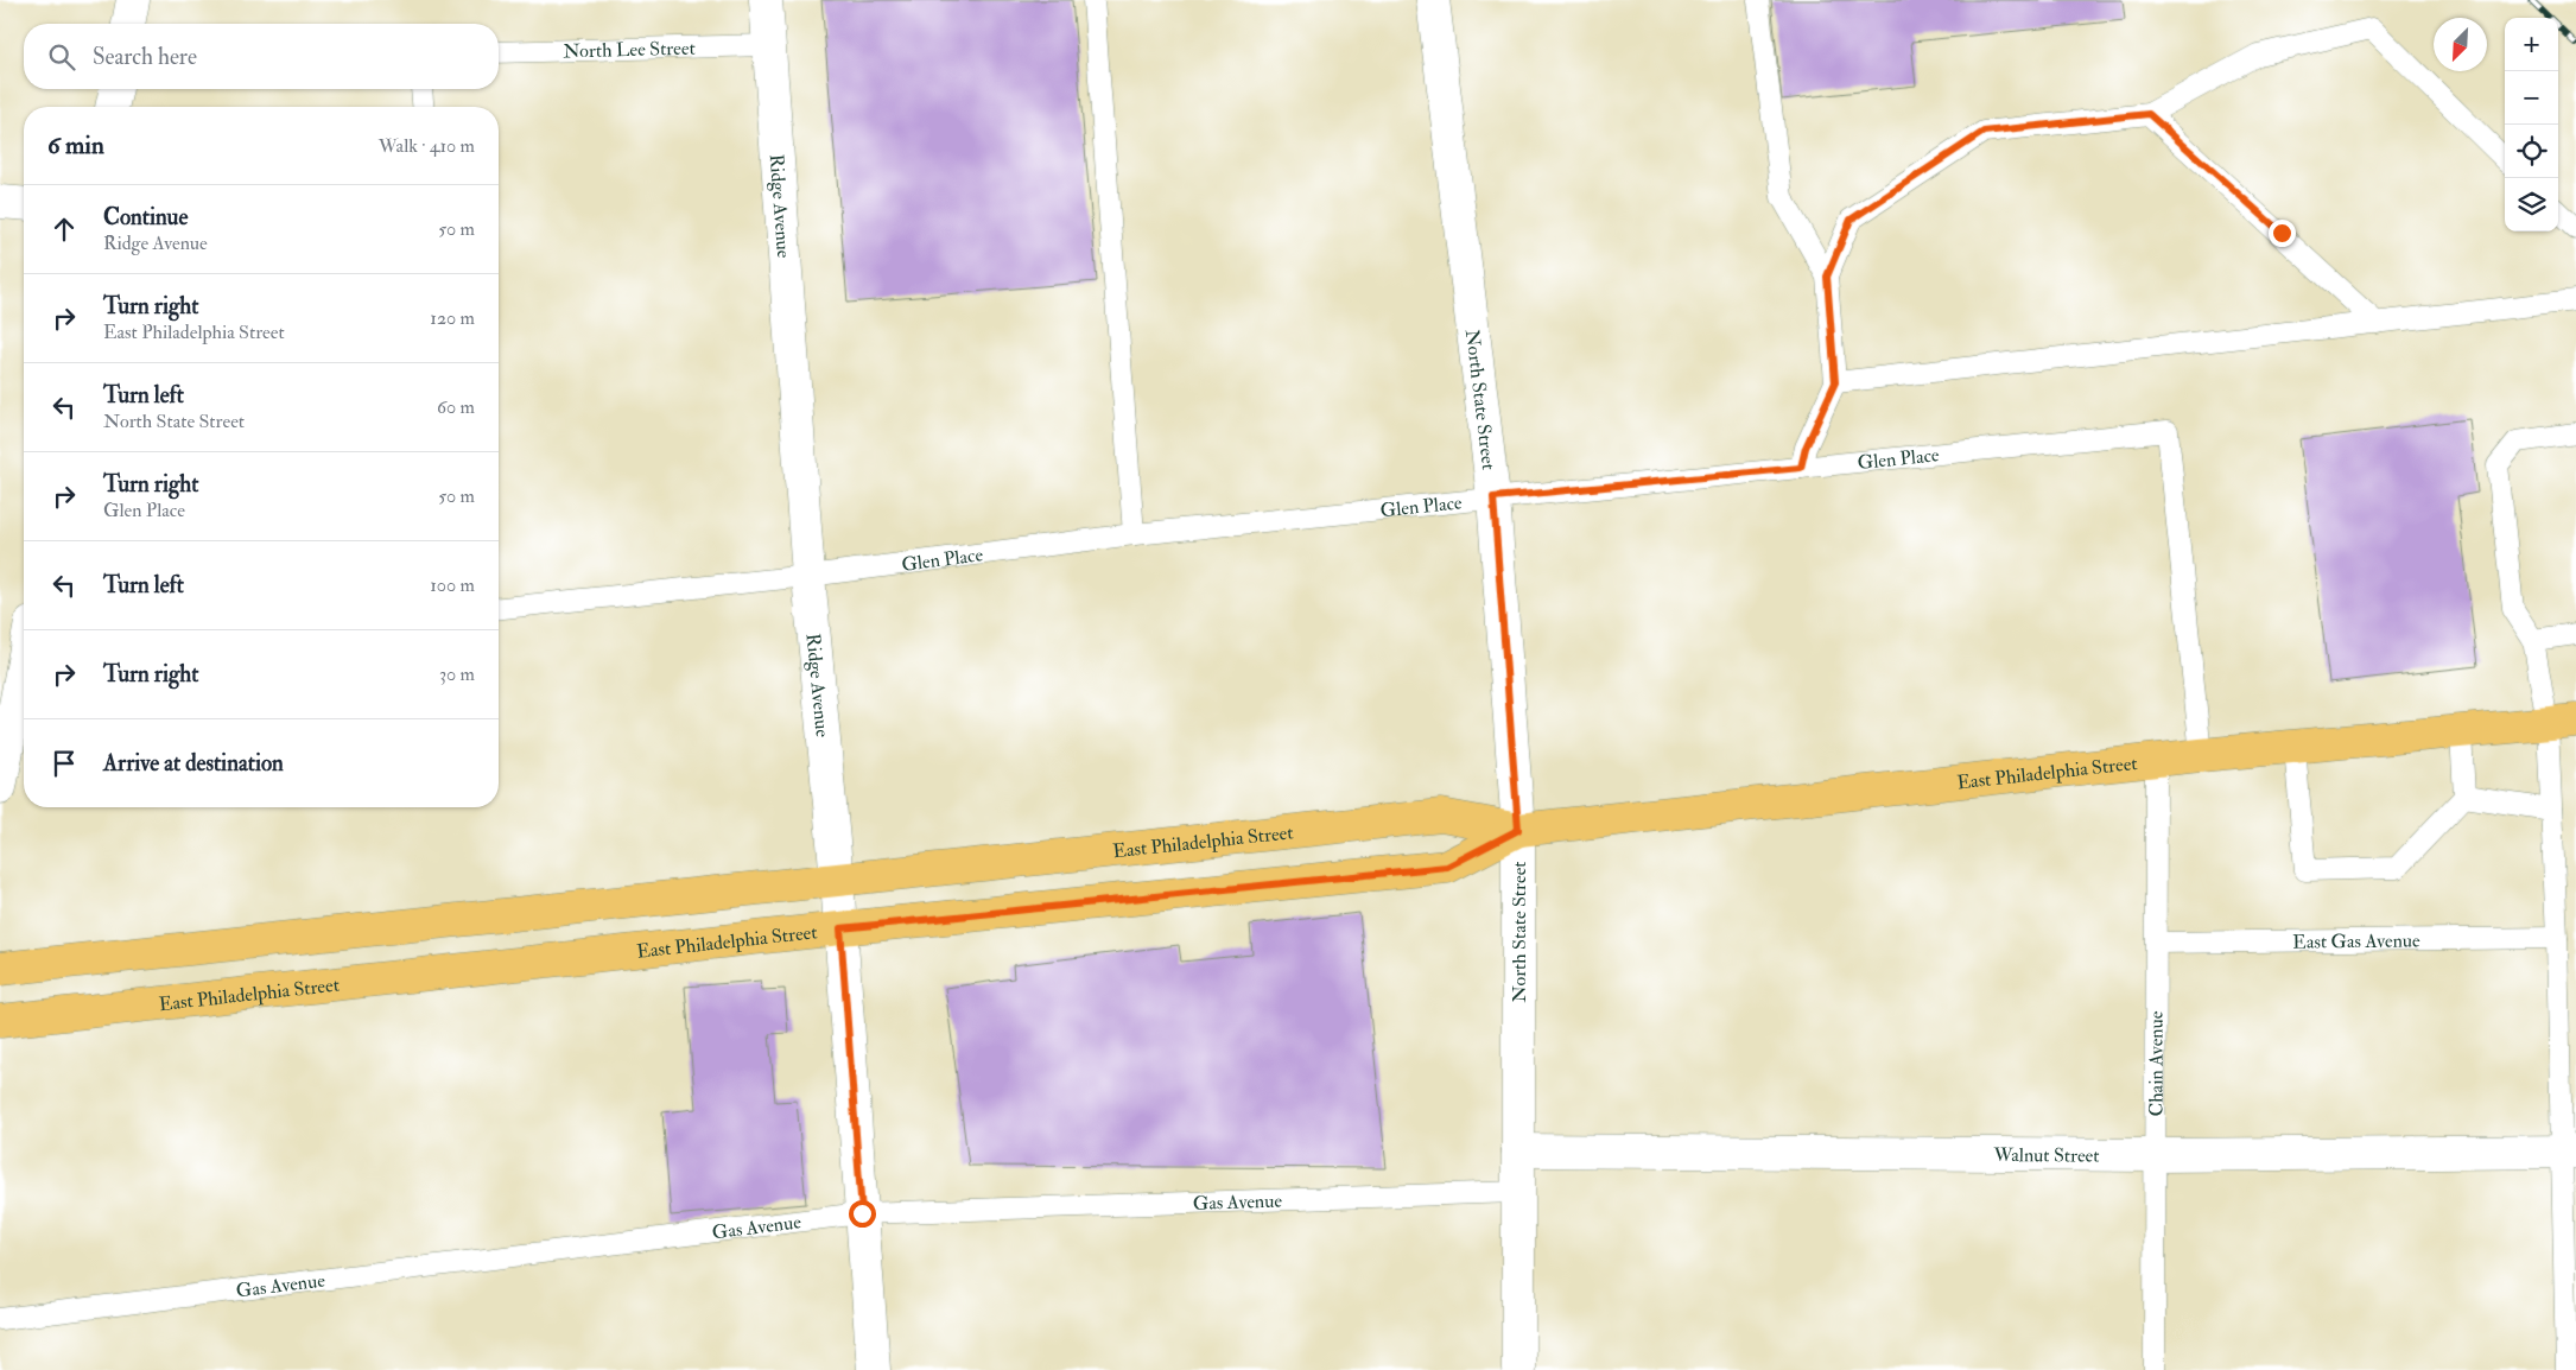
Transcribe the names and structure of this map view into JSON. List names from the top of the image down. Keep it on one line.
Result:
{"streets":{"main road":["East Philadelphia Street"],"street":["Ridge Avenue","North State Street","Walnut Street"],"lane":["North Lee Street","Glen Place","East Gas Avenue","Chain Avenue","Gas Avenue"]},"crossings":[["North Lee Street","Ridge Avenue"],["Ridge Avenue","Glen Place"],["Ridge Avenue","East Philadelphia Street"],["Ridge Avenue","Gas Avenue"],["North State Street","Glen Place"],["North State Street","East Philadelphia Street"],["North State Street","Walnut Street"],["North State Street","Gas Avenue"],["Glen Place","East Philadelphia Street"],["East Philadelphia Street","Chain Avenue"],["East Gas Avenue","Chain Avenue"],["Chain Avenue","Walnut Street"]],"north":"bottom left","page":{"map_buttons":["+","−"],"search":"Search here","heading":["6 min","Walk · 410 m"],"list":[["Continue","Ridge Avenue","50 m"],["Turn right","East Philadelphia Street","120 m"],["Turn left","North State Street","60 m"],["Turn right","Glen Place","50 m"],["Turn left","100 m"],["Turn right","30 m"],"Arrive at destination"]}}
